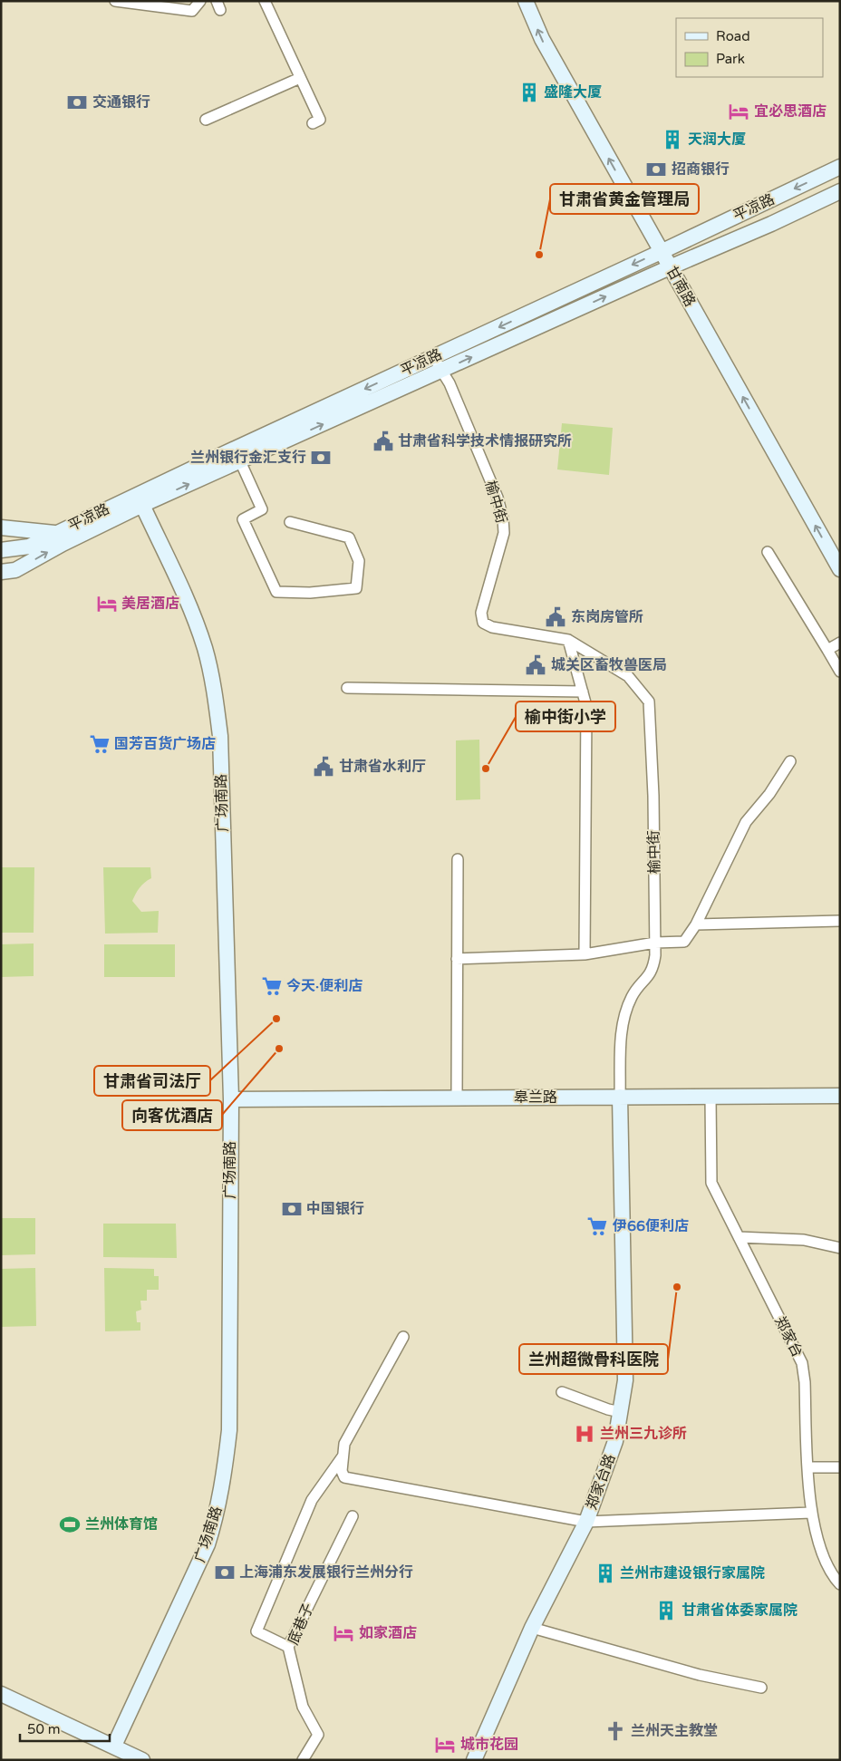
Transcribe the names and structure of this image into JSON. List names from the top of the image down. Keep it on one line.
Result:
{"streets":{"street":["平凉路","甘南路","榆中街","广场南路","皋兰路","郑家台","郑家台路","底巷子"]},"crossings":[["平凉路","甘南路"],["平凉路","榆中街"],["平凉路","广场南路"],["榆中街","皋兰路"],["榆中街","郑家台路"],["广场南路","皋兰路"],["皋兰路","郑家台"],["皋兰路","郑家台路"]],"one_way":["甘南路"],"places":{"building":["盛隆大厦","天润大厦","兰州市建设银行家属院","甘肃省体委家属院"],"bank":["交通银行","招商银行","兰州银行金汇支行","中国银行","上海浦东发展银行兰州分行"],"hotel":["宜必思酒店","美居酒店","如家酒店","城市花园"],"other":["甘肃省黄金管理局","榆中街小学","甘肃省司法厅","向客优酒店","兰州超微骨科医院"],"public building":["甘肃省科学技术情报研究所","东岗房管所","城关区畜牧兽医局","甘肃省水利厅"],"supermarket":["国芳百货广场店","今天·便利店","伊66便利店"],"hospital":["兰州三九诊所"],"sports":["兰州体育馆"],"church":["兰州天主教堂"]},"legend":["Road","Park"],"scale_bar":"50 m"}
